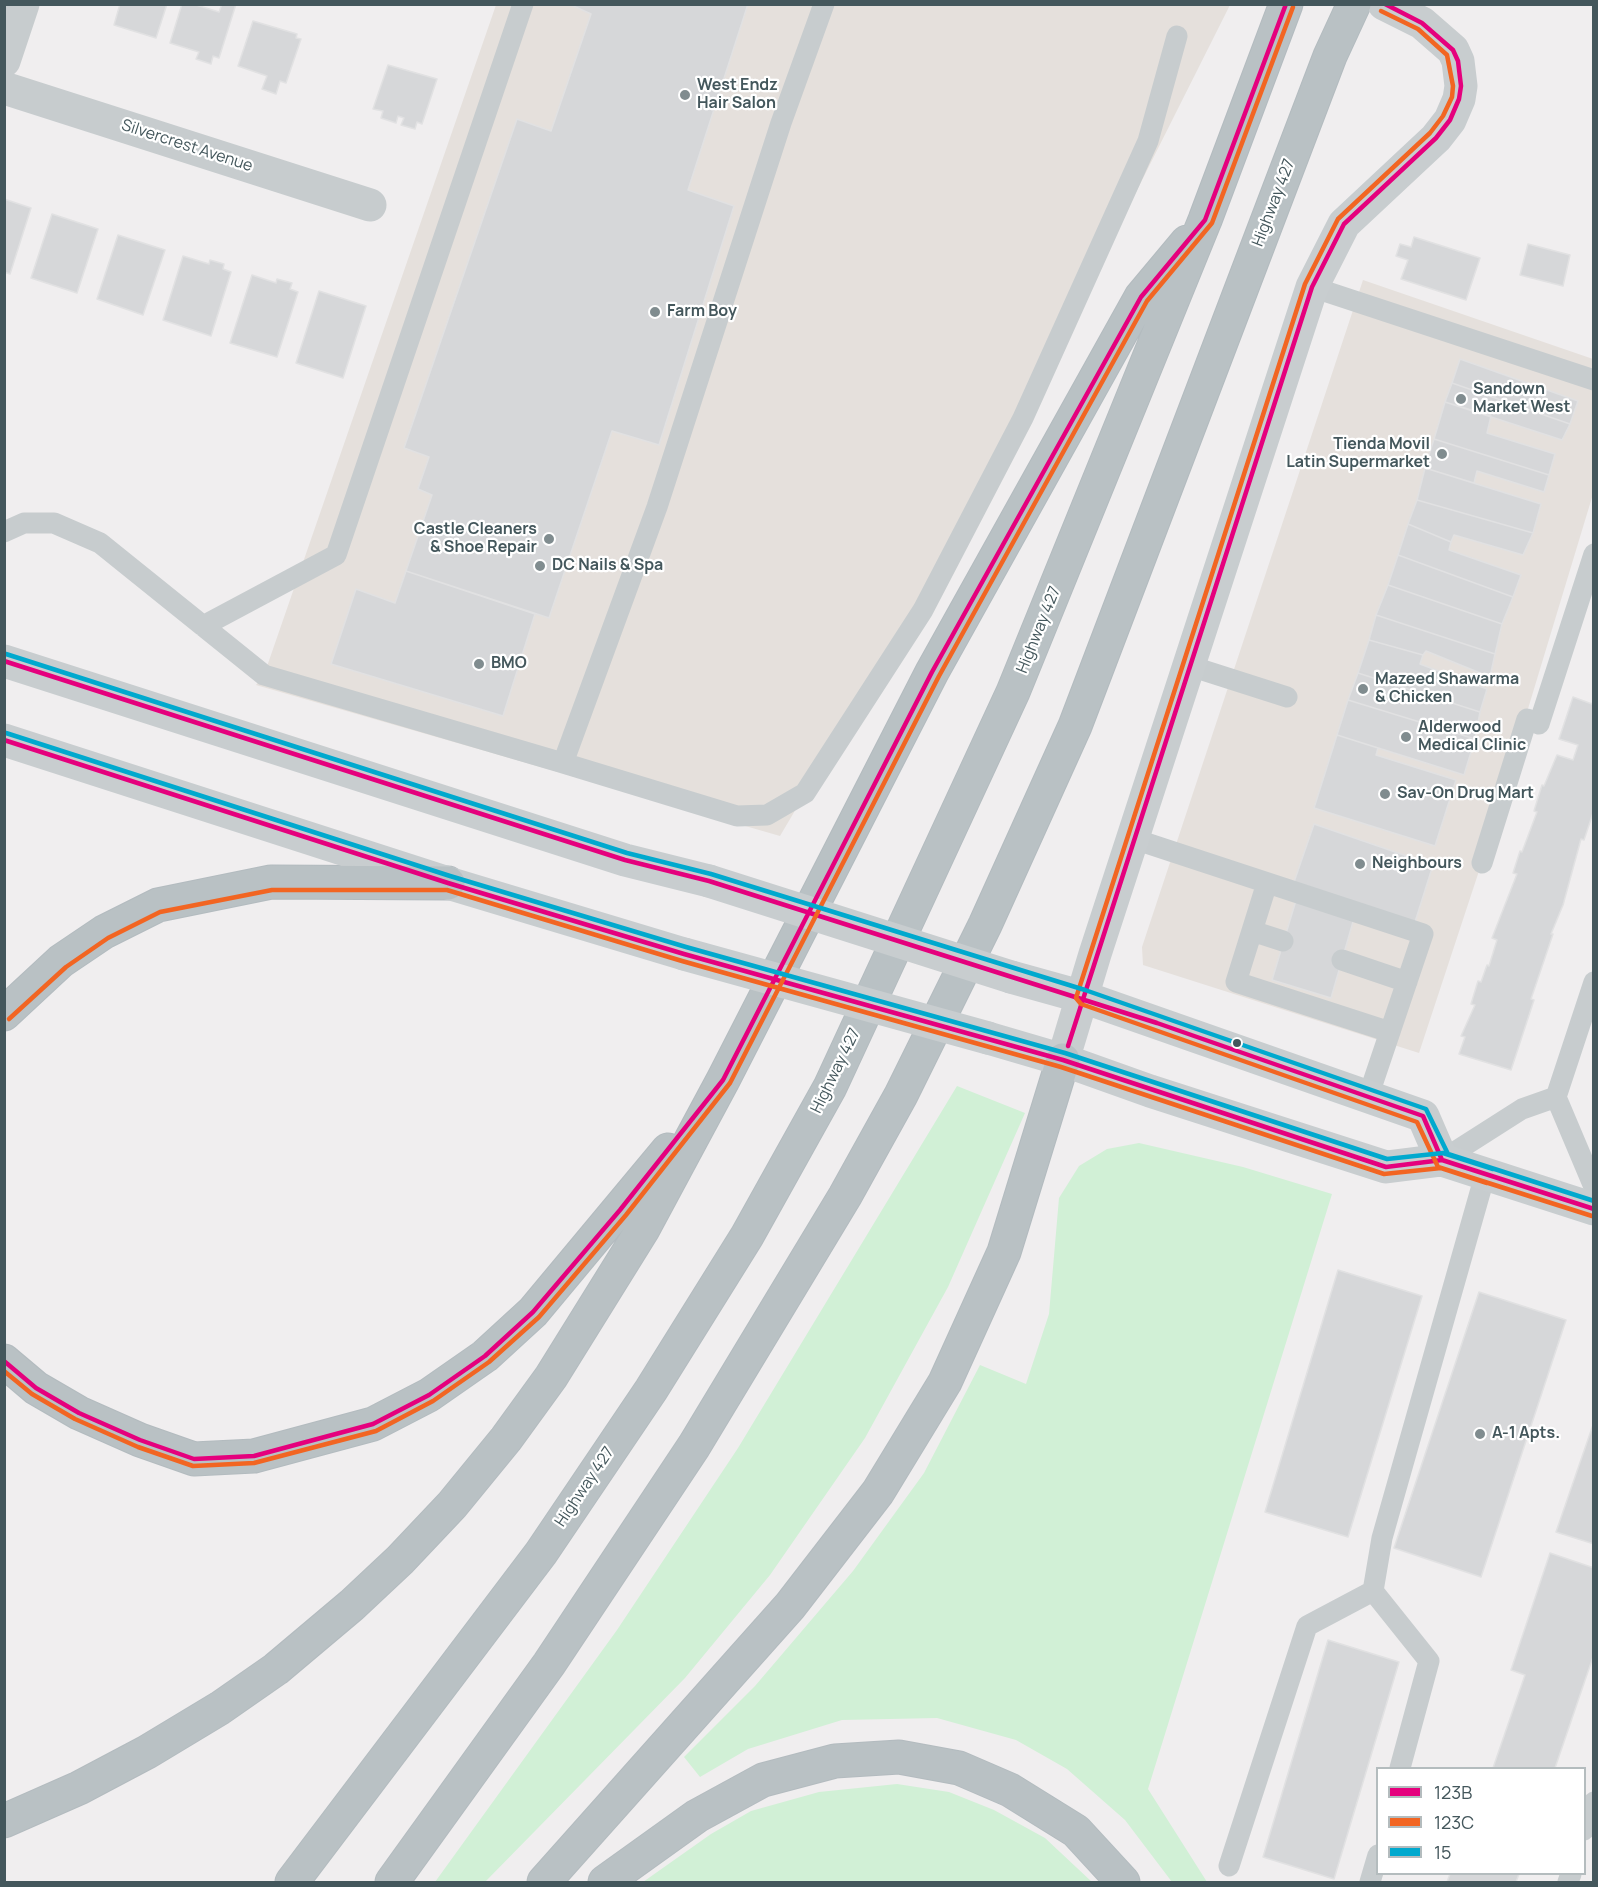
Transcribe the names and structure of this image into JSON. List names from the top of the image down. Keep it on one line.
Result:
{"streets":{"highway":["Highway 427"],"street":["Silvercrest Avenue"]},"places":["West Endz Hair Salon","Farm Boy","Sandown Market West","Tienda Movil Latin Supermarket","Castle Cleaners & Shoe Repair","DC Nails & Spa","BMO","Mazeed Shawarma & Chicken","Alderwood Medical Clinic","Sav-On Drug Mart","Neighbours","A-1 Apts."],"lines":["transit line 123B","transit line 123C","transit line 15"],"legend":["123B","123C","15"]}
